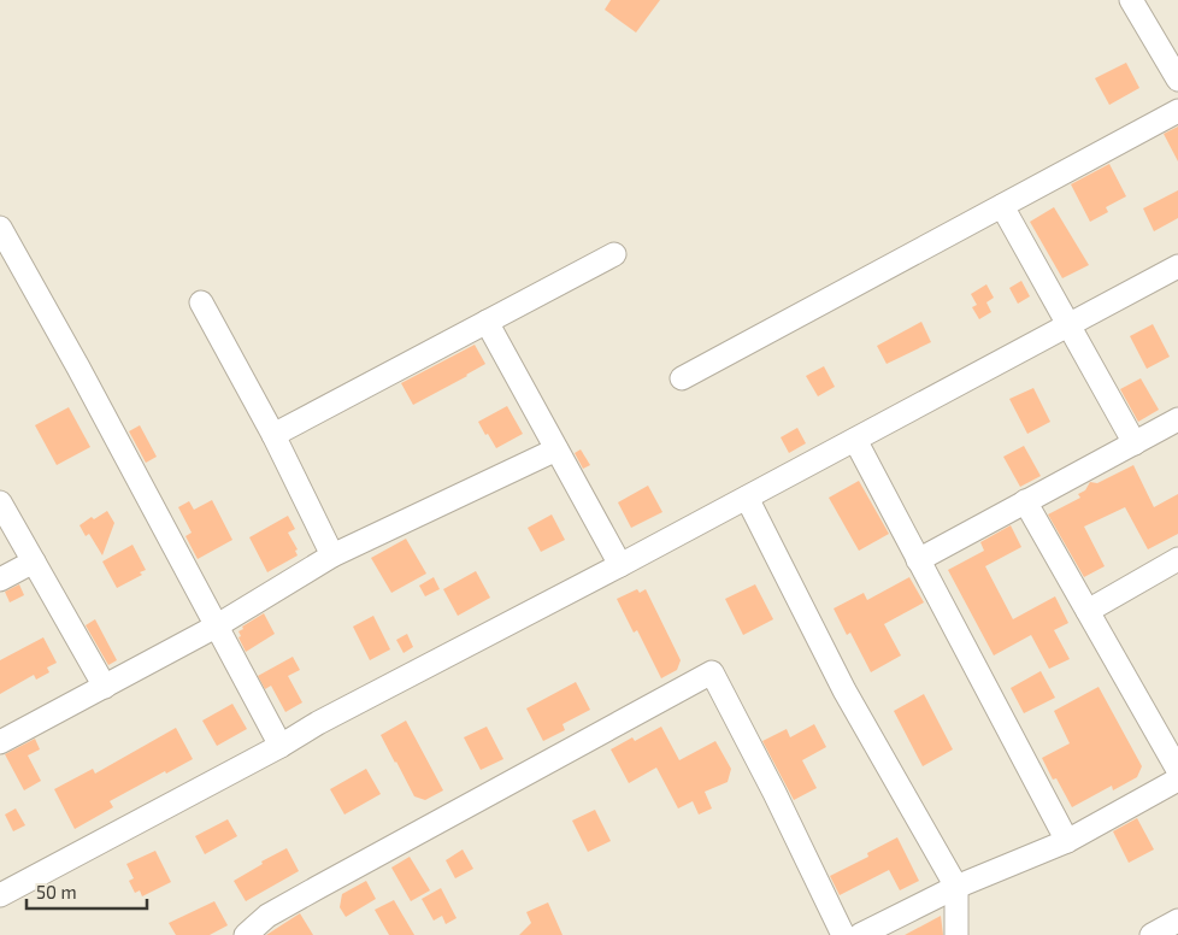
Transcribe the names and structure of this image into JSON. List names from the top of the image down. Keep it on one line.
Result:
{"scale_bar":"50 m"}
